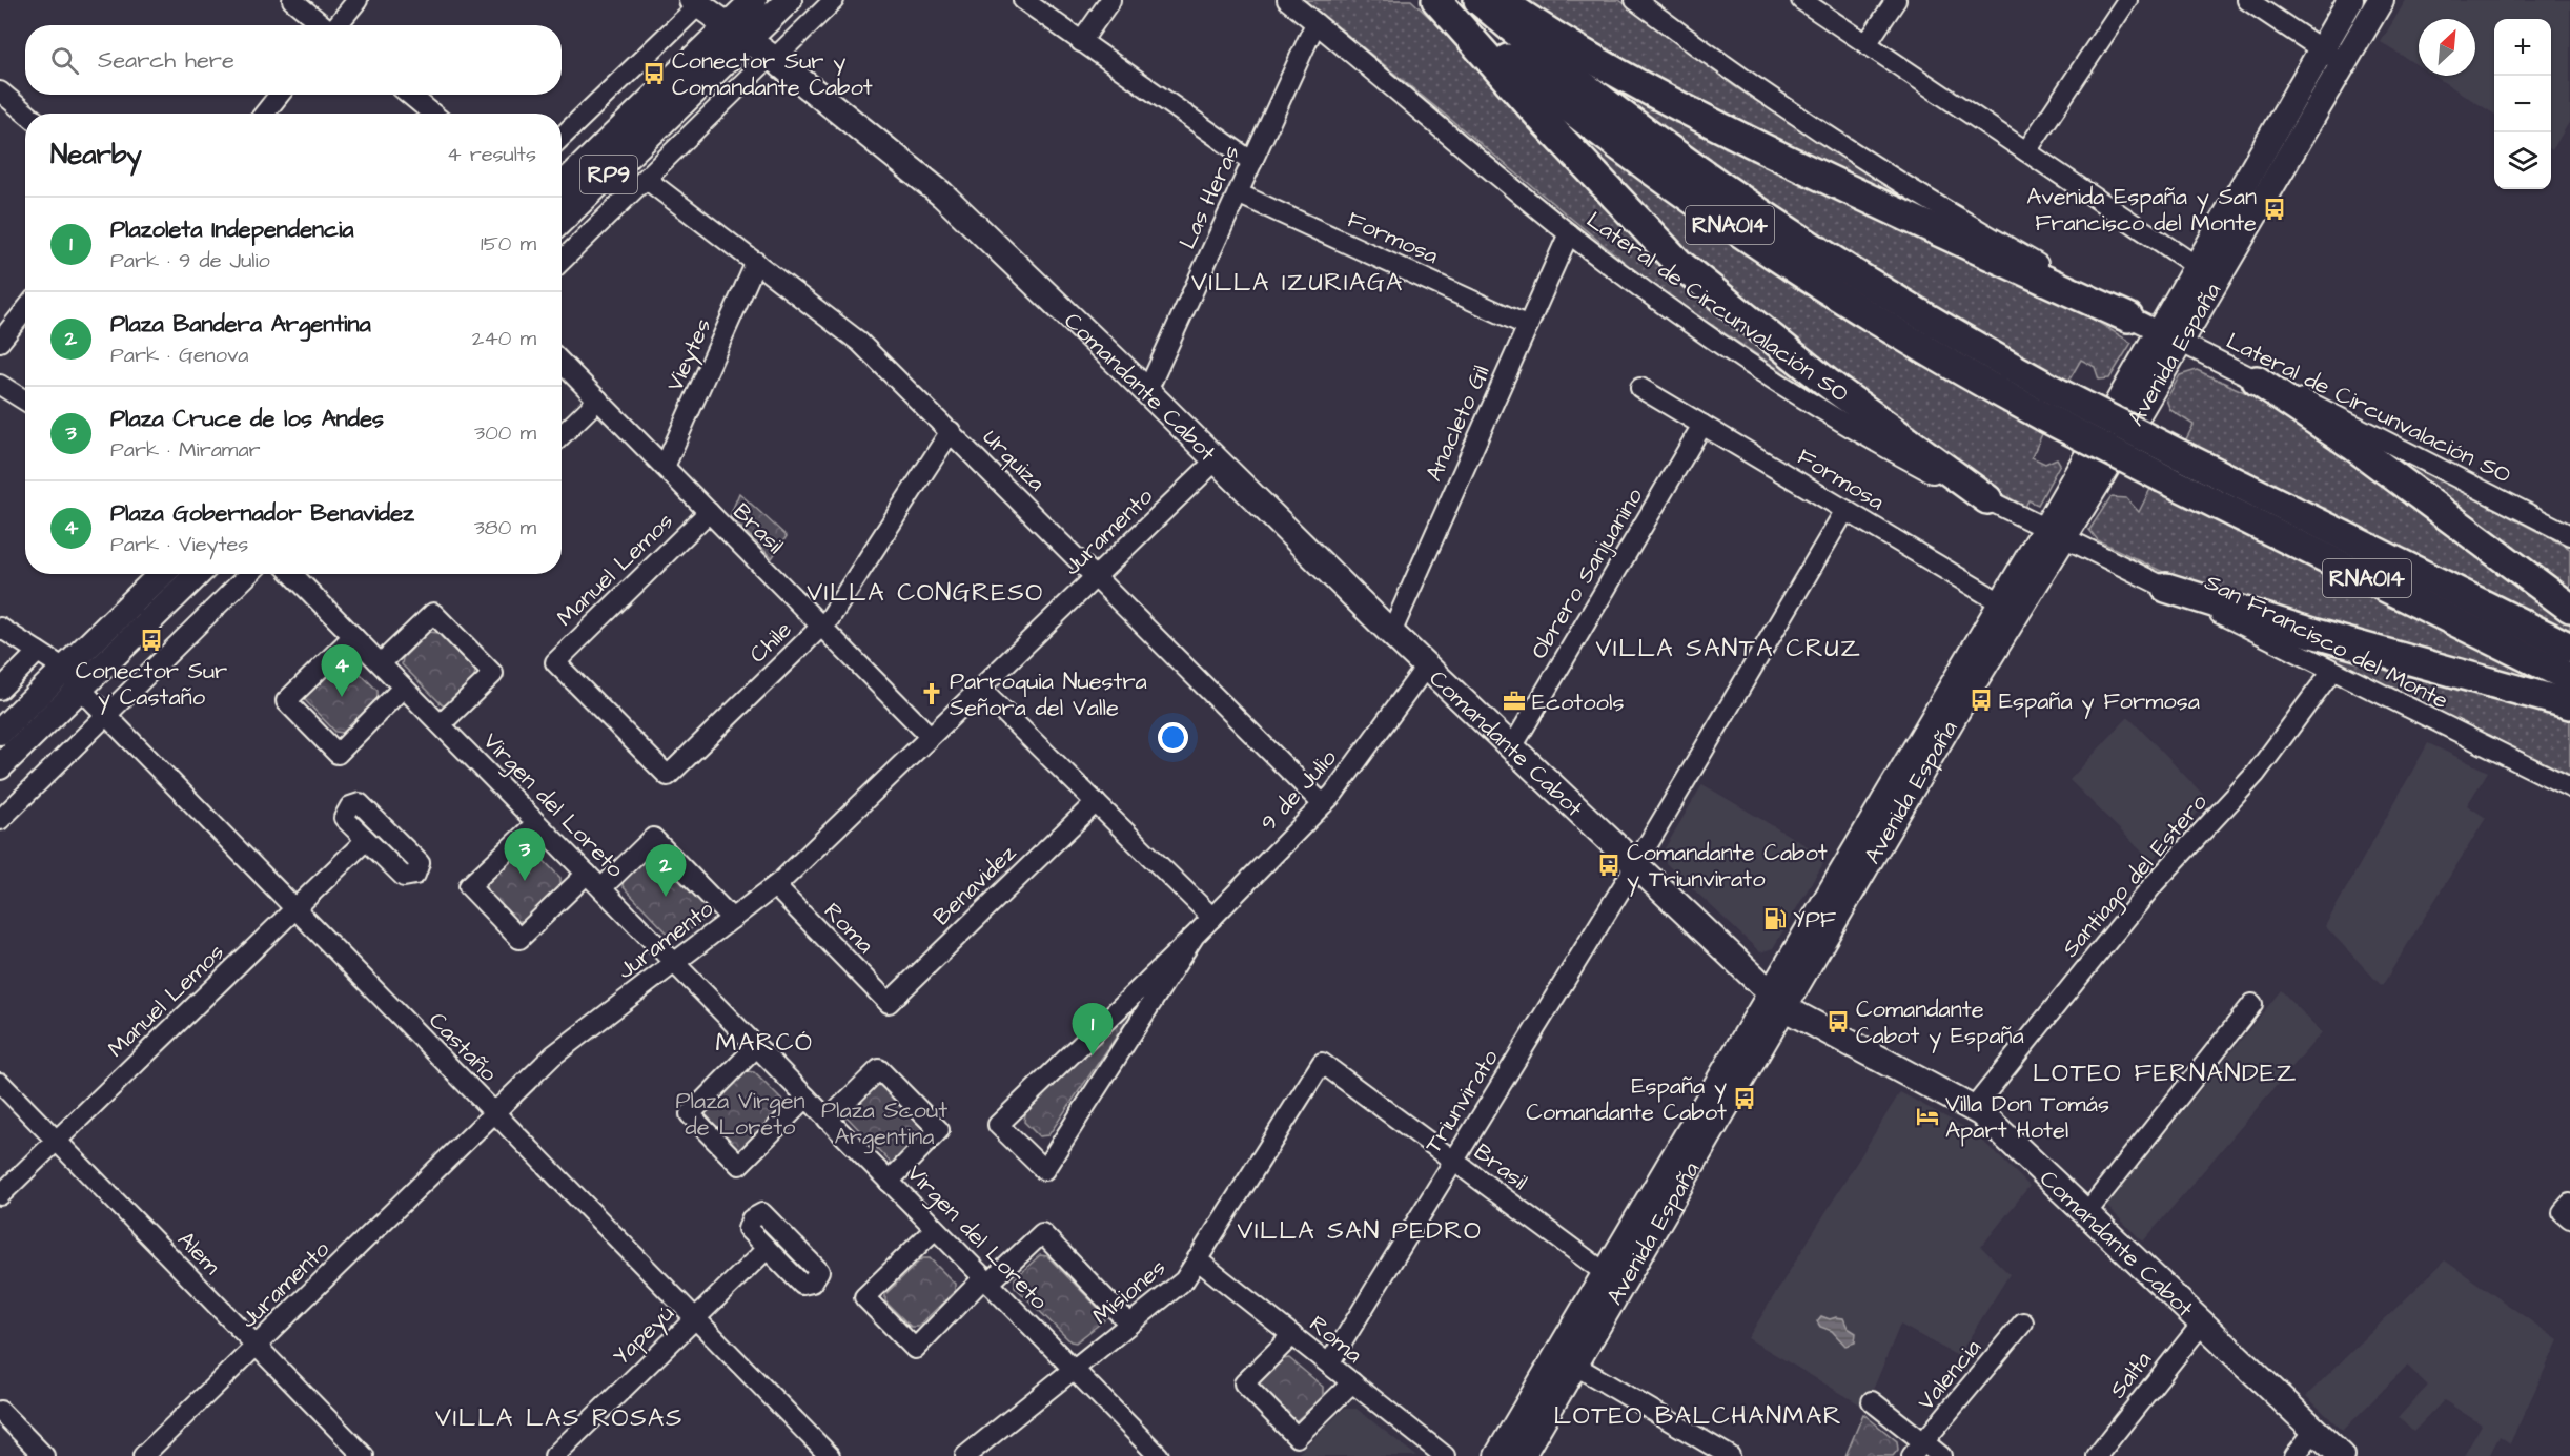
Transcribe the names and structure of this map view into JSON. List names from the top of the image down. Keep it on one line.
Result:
{"streets":{"highway":["RNA014"],"main road":["RP9","Avenida España","Comandante Cabot"],"street":["Las Heras","Formosa","Lateral de Circunvalación SO","Vieytes","Anacleto Gil","Urquiza","Brasil","Juramento","Manuel Lemos","Obrero Sanjuanino","San Francisco del Monte","Chile","9 de Julio","Virgen del Loreto","Santiago del Estero","Benavidez","Roma","Castaño","Triunvirato","Alem","Misiones","Yapeyú","Valencia","Salta"]},"crossings":[["RP9","Comandante Cabot"],["Las Heras","Formosa"],["Las Heras","Lateral de Circunvalación SO"],["Las Heras","Comandante Cabot"],["Formosa","Avenida España"],["Formosa","Anacleto Gil"],["Formosa","Obrero Sanjuanino"],["Formosa","Triunvirato"],["Lateral de Circunvalación SO","Avenida España"],["Lateral de Circunvalación SO","Anacleto Gil"],["Lateral de Circunvalación SO","San Francisco del Monte"],["Avenida España","Comandante Cabot"],["Avenida España","Brasil"],["Avenida España","San Francisco del Monte"],["Vieytes","Urquiza"],["Vieytes","Brasil"],["Comandante Cabot","Anacleto Gil"],["Comandante Cabot","Juramento"],["Comandante Cabot","Obrero Sanjuanino"],["Comandante Cabot","9 de Julio"],["Comandante Cabot","Santiago del Estero"],["Comandante Cabot","Triunvirato"],["Comandante Cabot","Salta"],["Urquiza","Juramento"],["Urquiza","Chile"],["Urquiza","9 de Julio"],["Brasil","Juramento"],["Brasil","Manuel Lemos"],["Brasil","Chile"],["Brasil","Triunvirato"],["Brasil","Misiones"],["Juramento","Virgen del Loreto"],["Juramento","Roma"],["Juramento","Castaño"],["Juramento","Alem"],["Manuel Lemos","Chile"],["Manuel Lemos","Castaño"],["Manuel Lemos","Alem"],["San Francisco del Monte","Santiago del Estero"],["Virgen del Loreto","Misiones"],["Benavidez","Roma"],["Roma","Triunvirato"],["Roma","Misiones"],["Castaño","Yapeyú"]],"districts":["VILLA IZURIAGA","VILLA CONGRESO","VILLA SANTA CRUZ","MARCÓ","LOTEO FERNANDEZ","VILLA SAN PEDRO","LOTEO BALCHANMAR","VILLA LAS ROSAS"],"parks":["Plaza Virgen de Loreto","Plaza Scout Argentina"],"places":{"bus stop":["Conector Sur y Comandante Cabot","Avenida España y San Francisco del Monte","Conector Sur y Castaño","España y Formosa","Comandante Cabot y Triunvirato","Comandante Cabot y España","España y Comandante Cabot"],"church":["Parroquia Nuestra Señora del Valle"],"office":["Ecotools"],"fuel station":["YPF"],"hotel":["Villa Don Tomás Apart Hotel"]},"north":"top right","page":{"map_buttons":["+","−"],"search":"Search here","heading":["Nearby","4 results"],"list":[{"mark":"1","name":"Plazoleta Independencia","note":"Park · 9 de Julio","value":"150 m"},{"mark":"2","name":"Plaza Bandera Argentina","note":"Park · Genova","value":"240 m"},{"mark":"3","name":"Plaza Cruce de los Andes","note":"Park · Miramar","value":"300 m"},{"mark":"4","name":"Plaza Gobernador Benavidez","note":"Park · Vieytes","value":"380 m"}],"pins":["4","3","2","1"]}}
